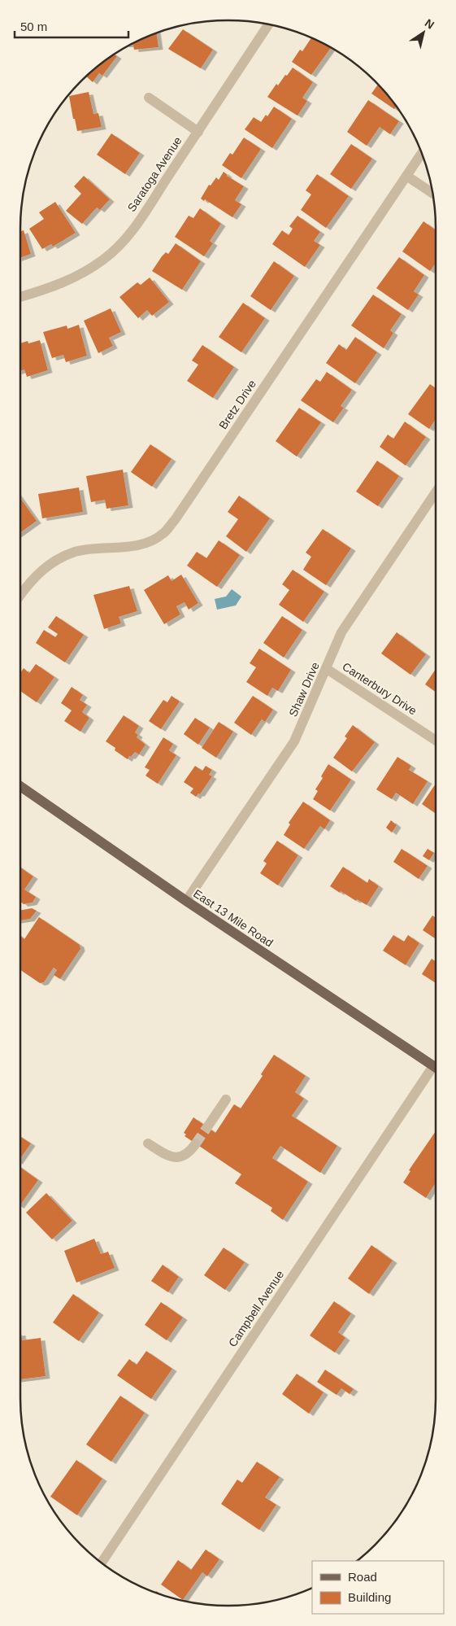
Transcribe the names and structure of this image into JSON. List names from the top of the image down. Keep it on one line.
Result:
{"streets":{"main road":["East 13 Mile Road"],"street":["Saratoga Avenue","Bretz Drive","Canterbury Drive","Shaw Drive","Campbell Avenue"]},"crossings":[["Canterbury Drive","Shaw Drive"],["Shaw Drive","East 13 Mile Road"],["East 13 Mile Road","Campbell Avenue"]],"legend":["Road","Building"],"scale_bar":"50 m","north":"top right"}
